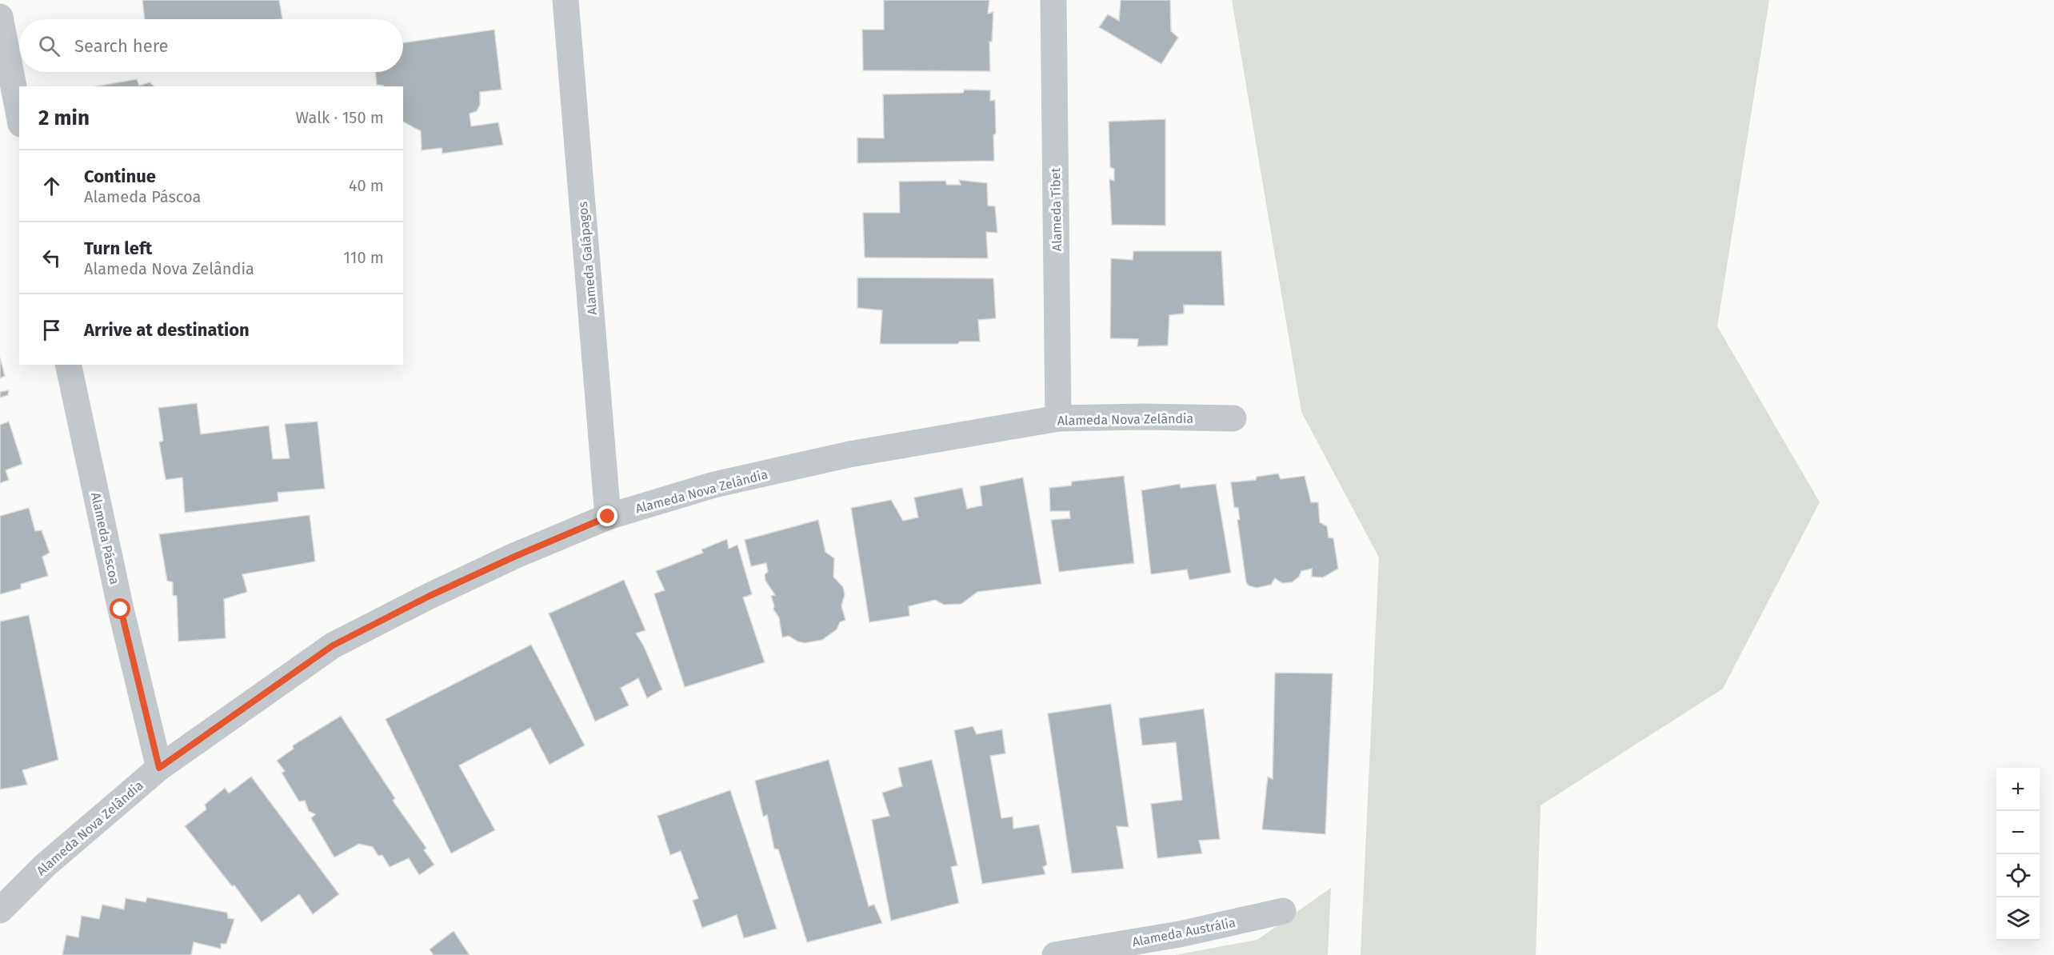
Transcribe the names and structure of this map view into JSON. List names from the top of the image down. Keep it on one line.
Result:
{"streets":{"street":["Alameda Tibet","Alameda Galápagos","Alameda Nova Zelândia","Alameda Páscoa","Alameda Austrália"]},"crossings":[["Alameda Tibet","Alameda Nova Zelândia"],["Alameda Galápagos","Alameda Nova Zelândia"],["Alameda Nova Zelândia","Alameda Páscoa"]],"page":{"search":"Search here","heading":["2 min","Walk · 150 m"],"list":[["Continue","Alameda Páscoa","40 m"],["Turn left","Alameda Nova Zelândia","110 m"],"Arrive at destination"],"map_buttons":["+","−"]}}
